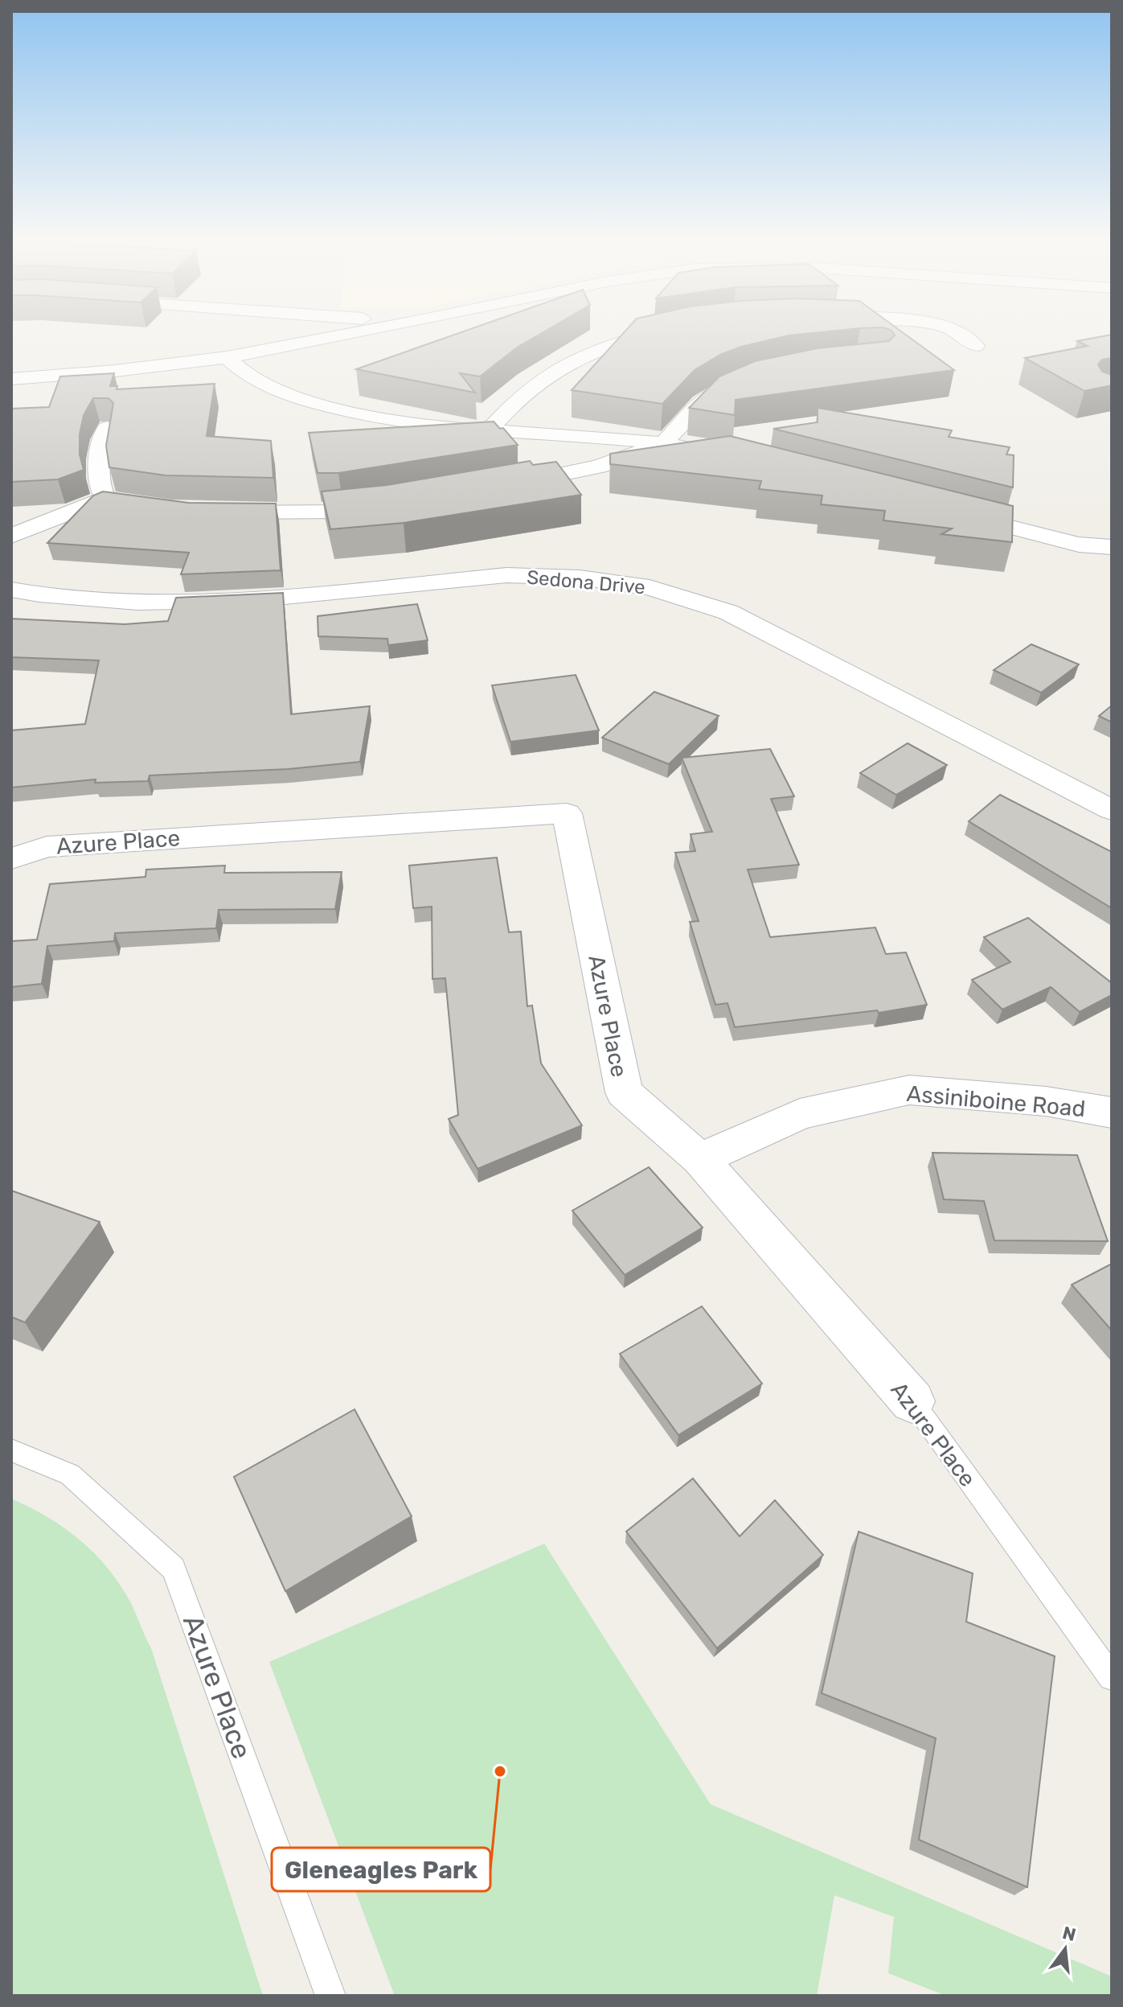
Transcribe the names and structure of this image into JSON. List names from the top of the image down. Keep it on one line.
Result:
{"streets":{"street":["Sedona Drive","Azure Place","Assiniboine Road"]},"crossings":[["Azure Place","Assiniboine Road"]],"places":["Gleneagles Park"],"north":"top"}
